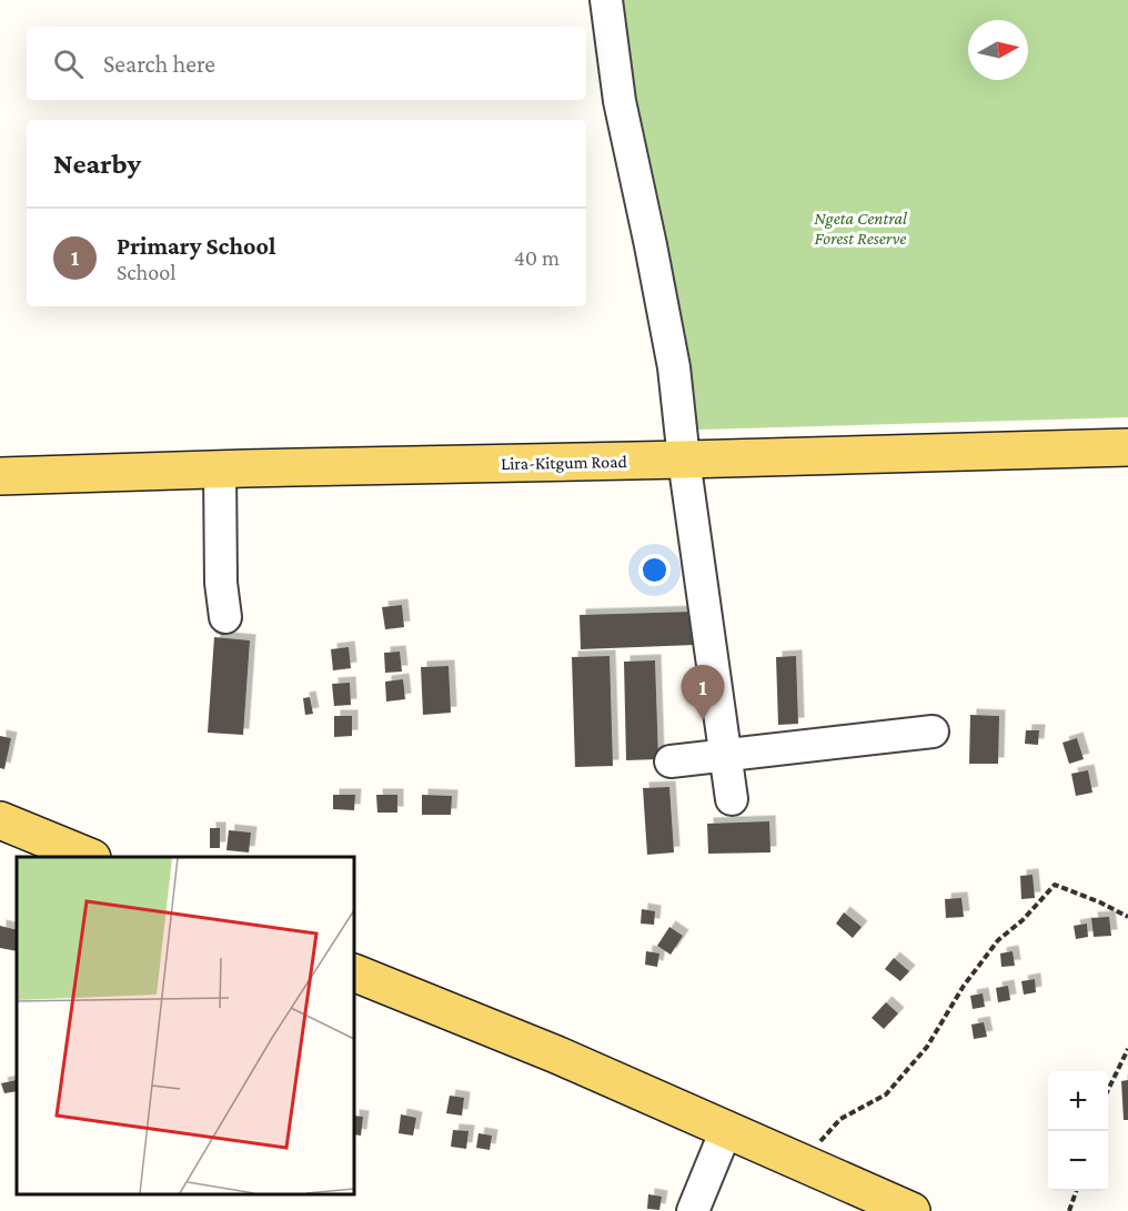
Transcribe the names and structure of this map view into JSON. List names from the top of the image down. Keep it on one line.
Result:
{"streets":{"main road":["Lira-Kitgum Road"]},"parks":["Ngeta Central Forest Reserve"],"north":"right","page":{"search":"Search here","heading":"Nearby","list":[{"mark":"1","name":"Primary School","note":"School","value":"40 m"}],"pins":"1","map_buttons":["+","−"]}}
